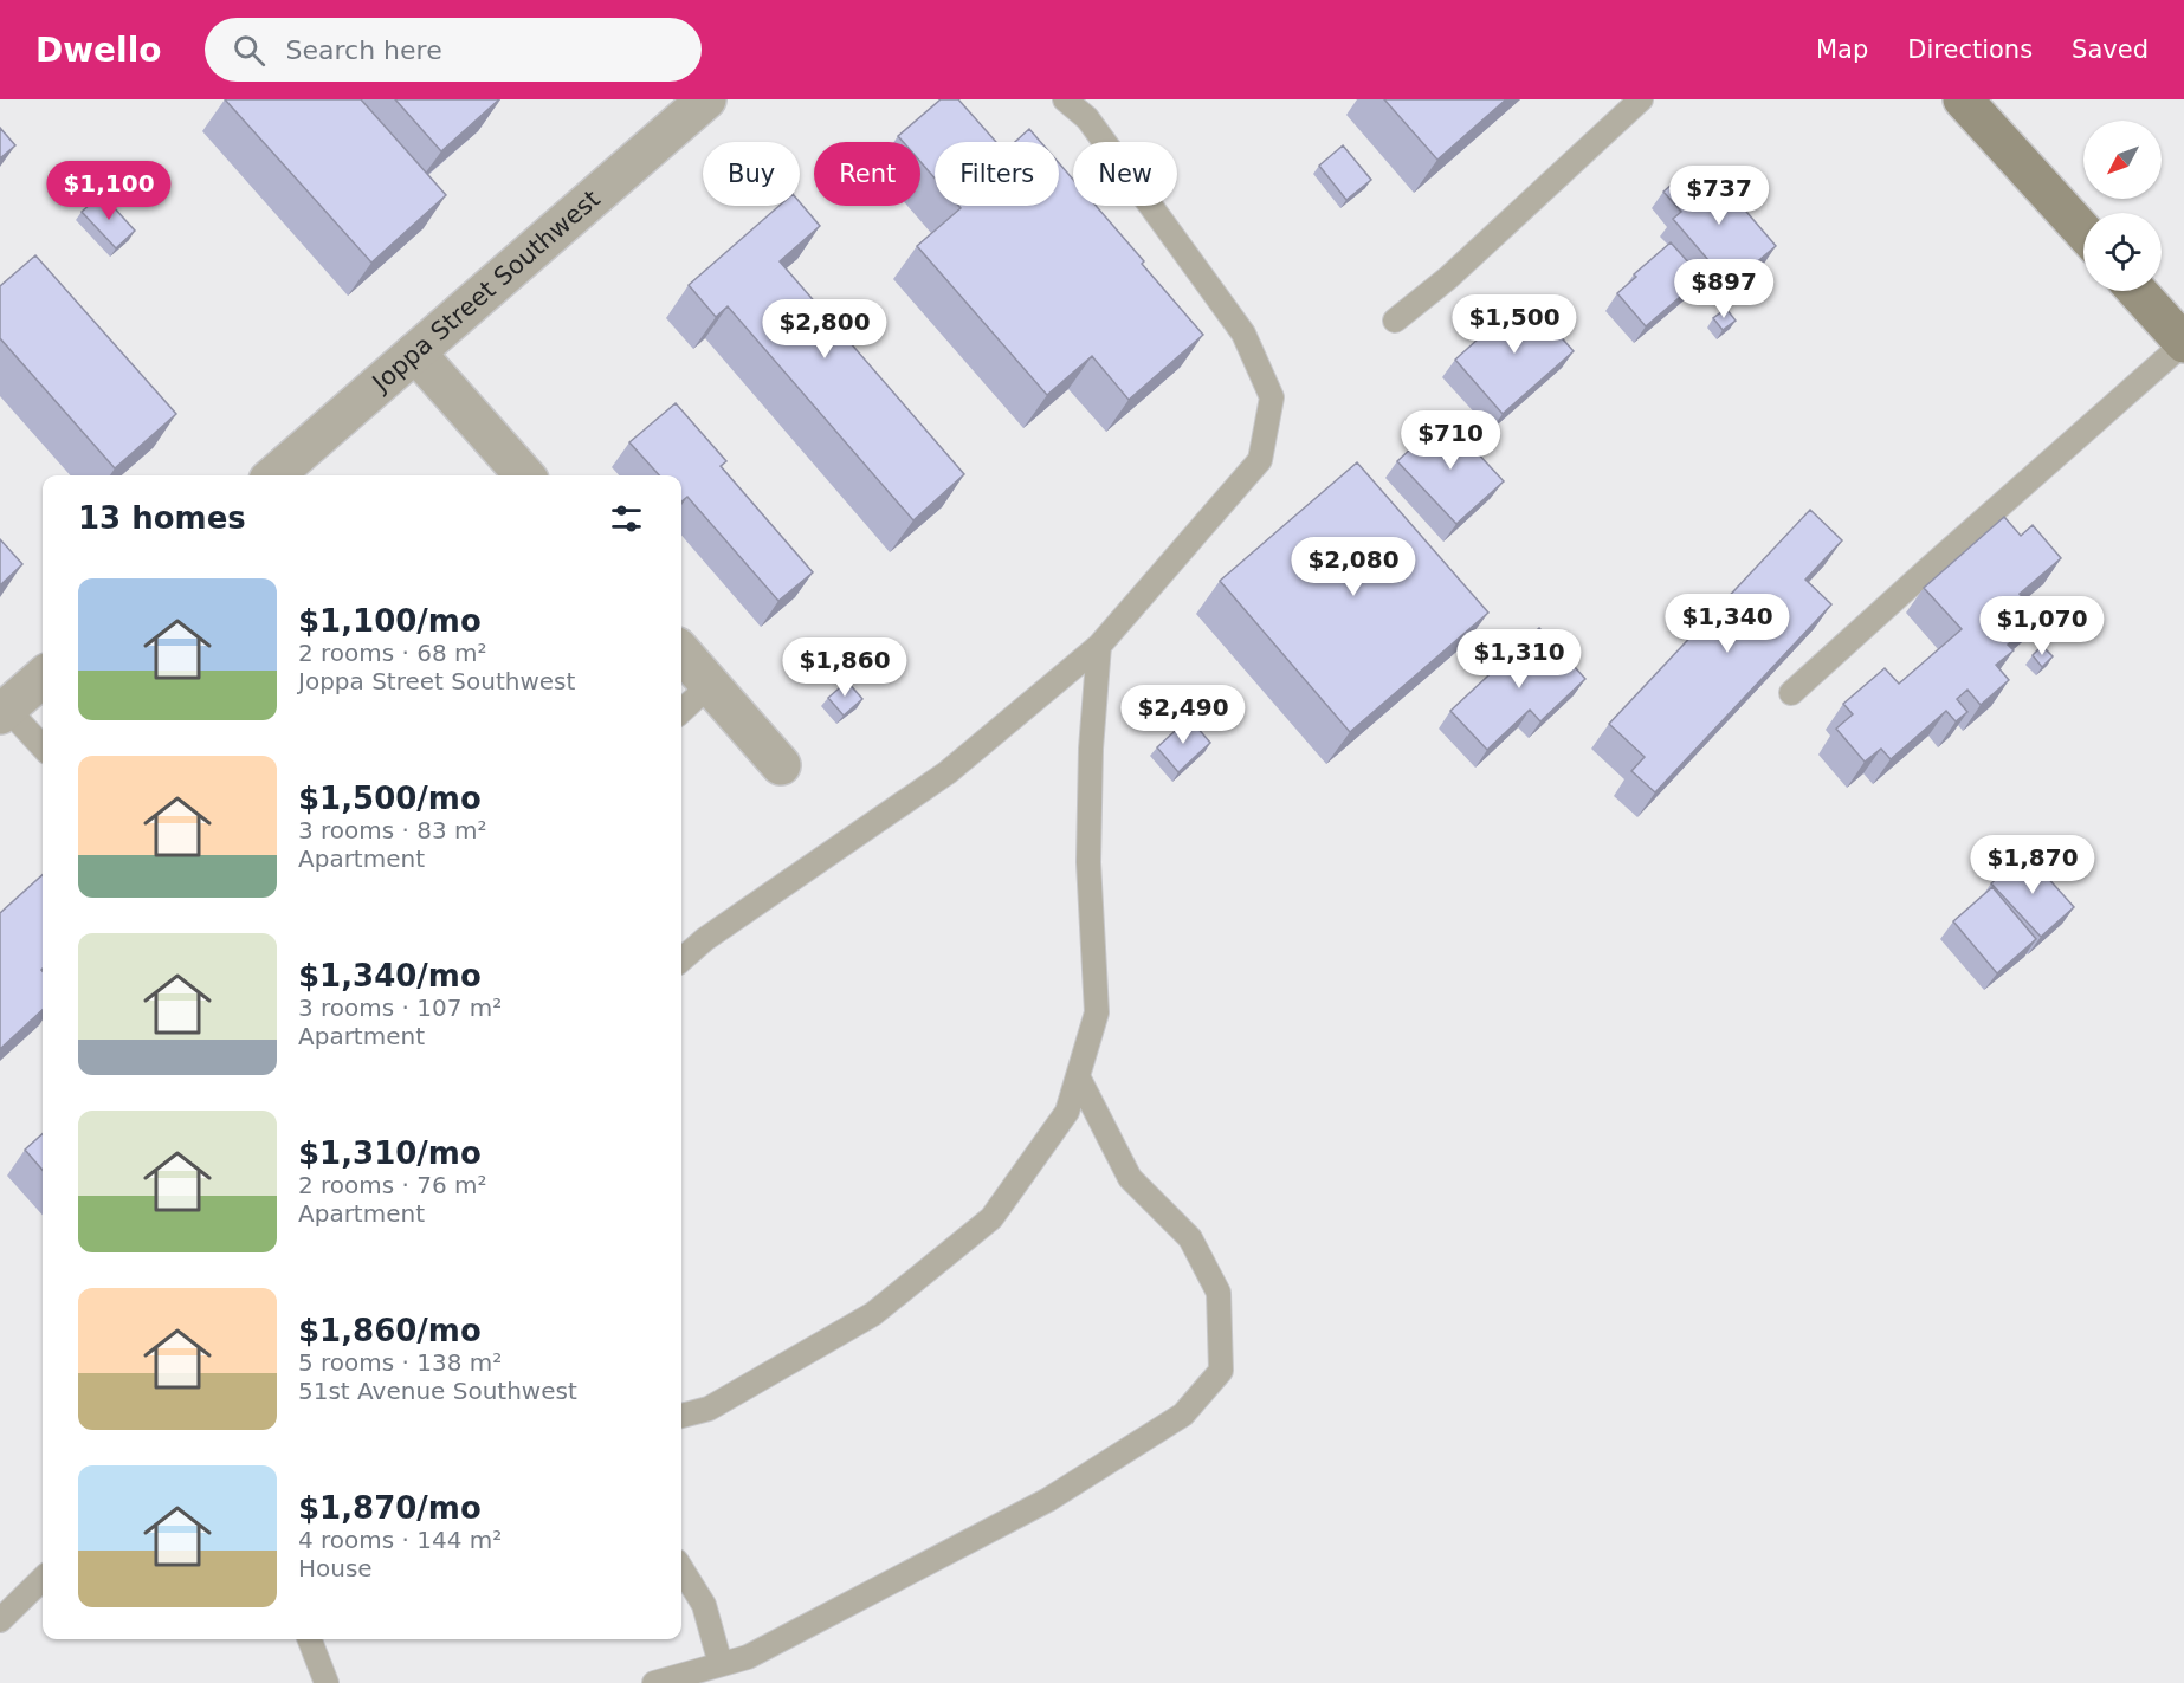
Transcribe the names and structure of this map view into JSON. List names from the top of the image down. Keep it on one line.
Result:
{"streets":{"street":["Joppa Street Southwest"]},"north":"bottom left","page":{"header":"Dwello","search":"Search here","nav":["Map","Directions","Saved"],"chip":["Buy","Rent","Filters","New"],"price":["$1,100","$737","$897","$1,500","$2,800","$710","$2,080","$1,340","$1,070","$1,310","$1,860","$2,490","$1,870"],"heading":"13 homes","list":[{"name":"$1,100/mo","note":"2 rooms · 68 m² · Joppa Street Southwest"},{"name":"$1,500/mo","note":"3 rooms · 83 m² · Apartment"},{"name":"$1,340/mo","note":"3 rooms · 107 m² · Apartment"},{"name":"$1,310/mo","note":"2 rooms · 76 m² · Apartment"},{"name":"$1,860/mo","note":"5 rooms · 138 m² · 51st Avenue Southwest"},{"name":"$1,870/mo","note":"4 rooms · 144 m² · House"}]}}
